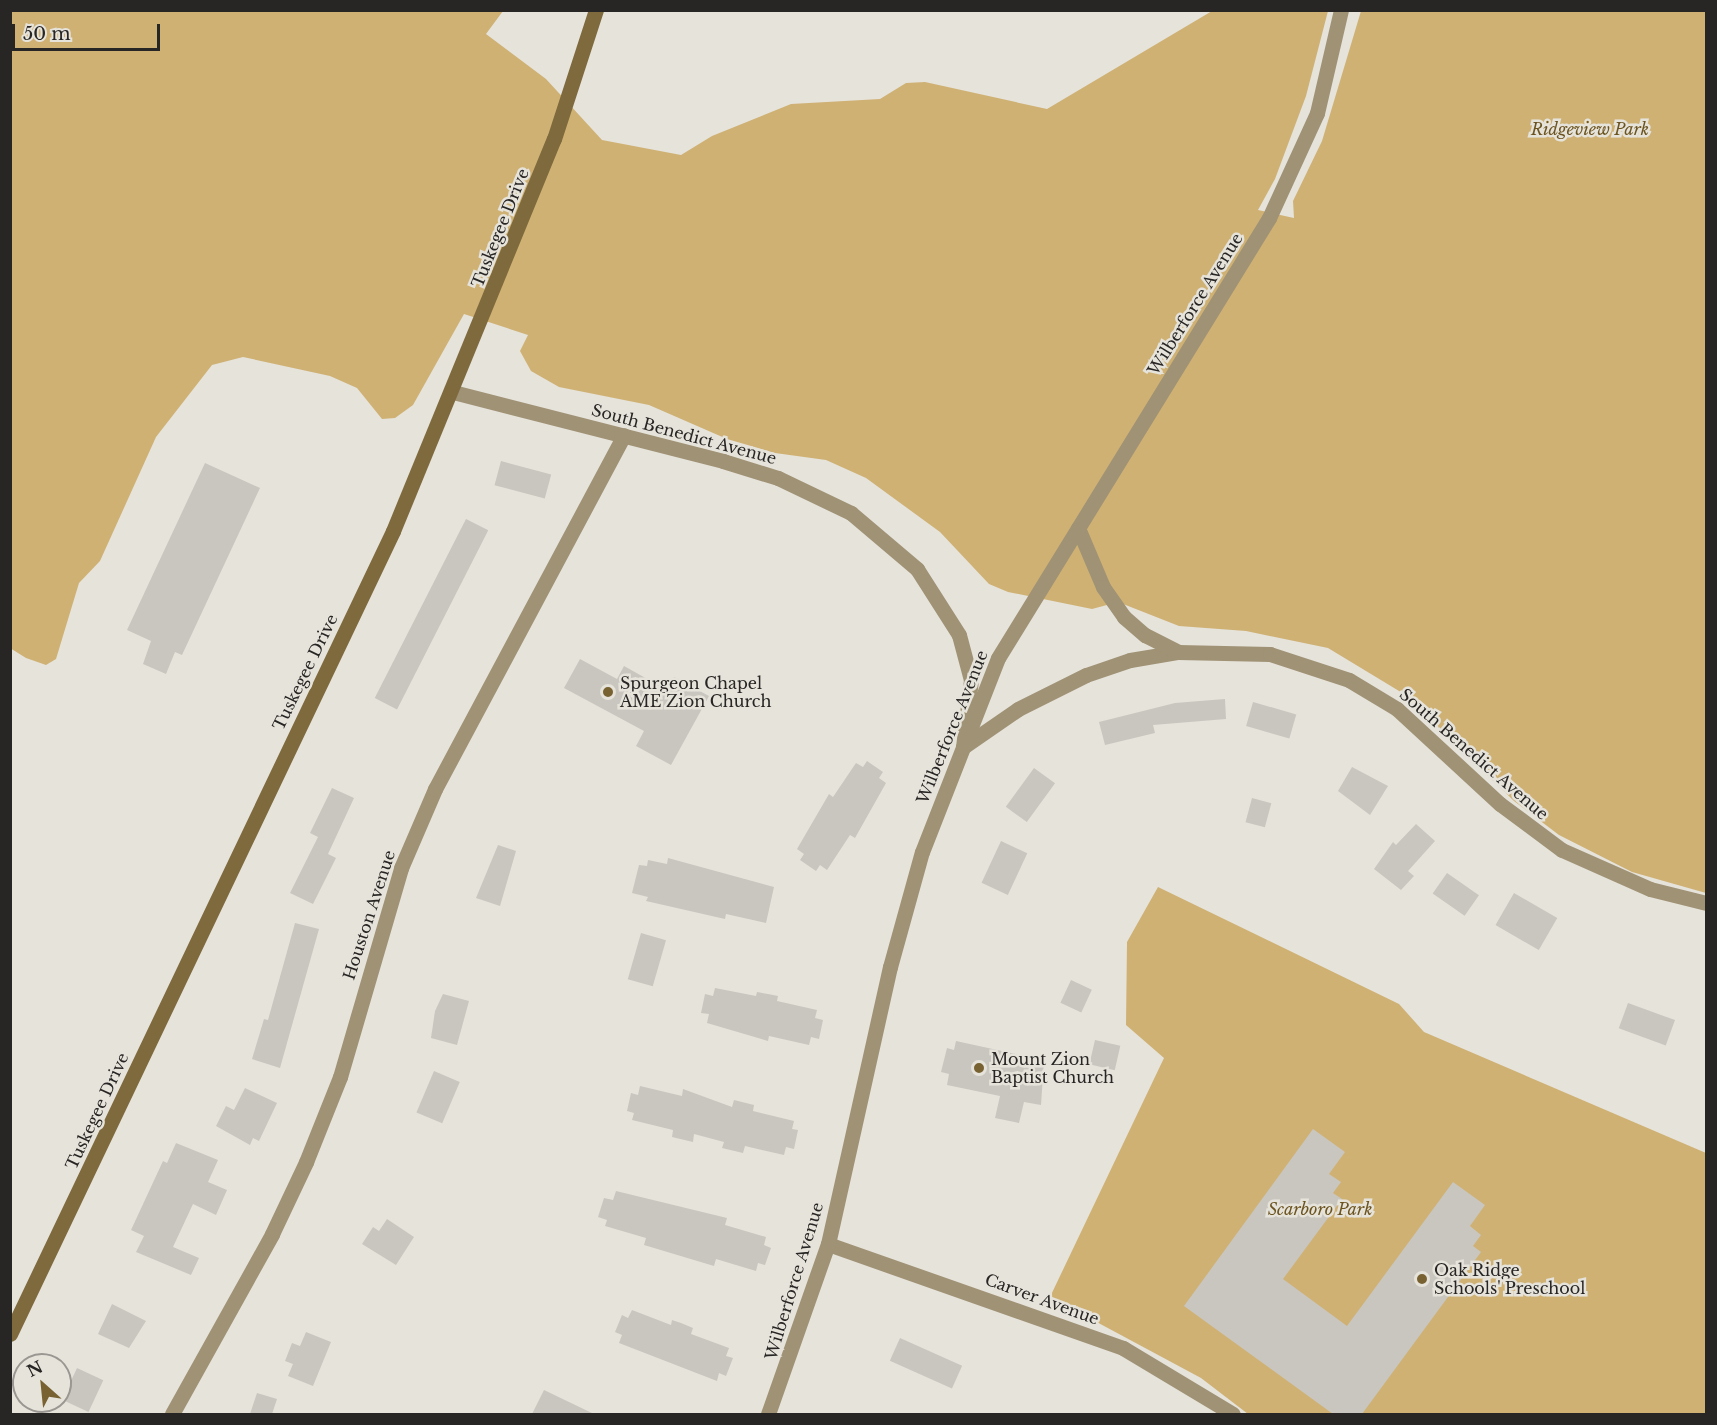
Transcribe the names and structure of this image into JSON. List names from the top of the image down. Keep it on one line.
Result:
{"streets":{"street":["Tuskegee Drive","Wilberforce Avenue","South Benedict Avenue","Houston Avenue","Carver Avenue"]},"crossings":[["Tuskegee Drive","South Benedict Avenue"],["Wilberforce Avenue","South Benedict Avenue"],["Wilberforce Avenue","Carver Avenue"],["South Benedict Avenue","Houston Avenue"]],"parks":["Ridgeview Park","Scarboro Park"],"places":["Spurgeon Chapel AME Zion Church","Mount Zion Baptist Church","Oak Ridge Schools' Preschool"],"scale_bar":"50 m","north":"top left"}
